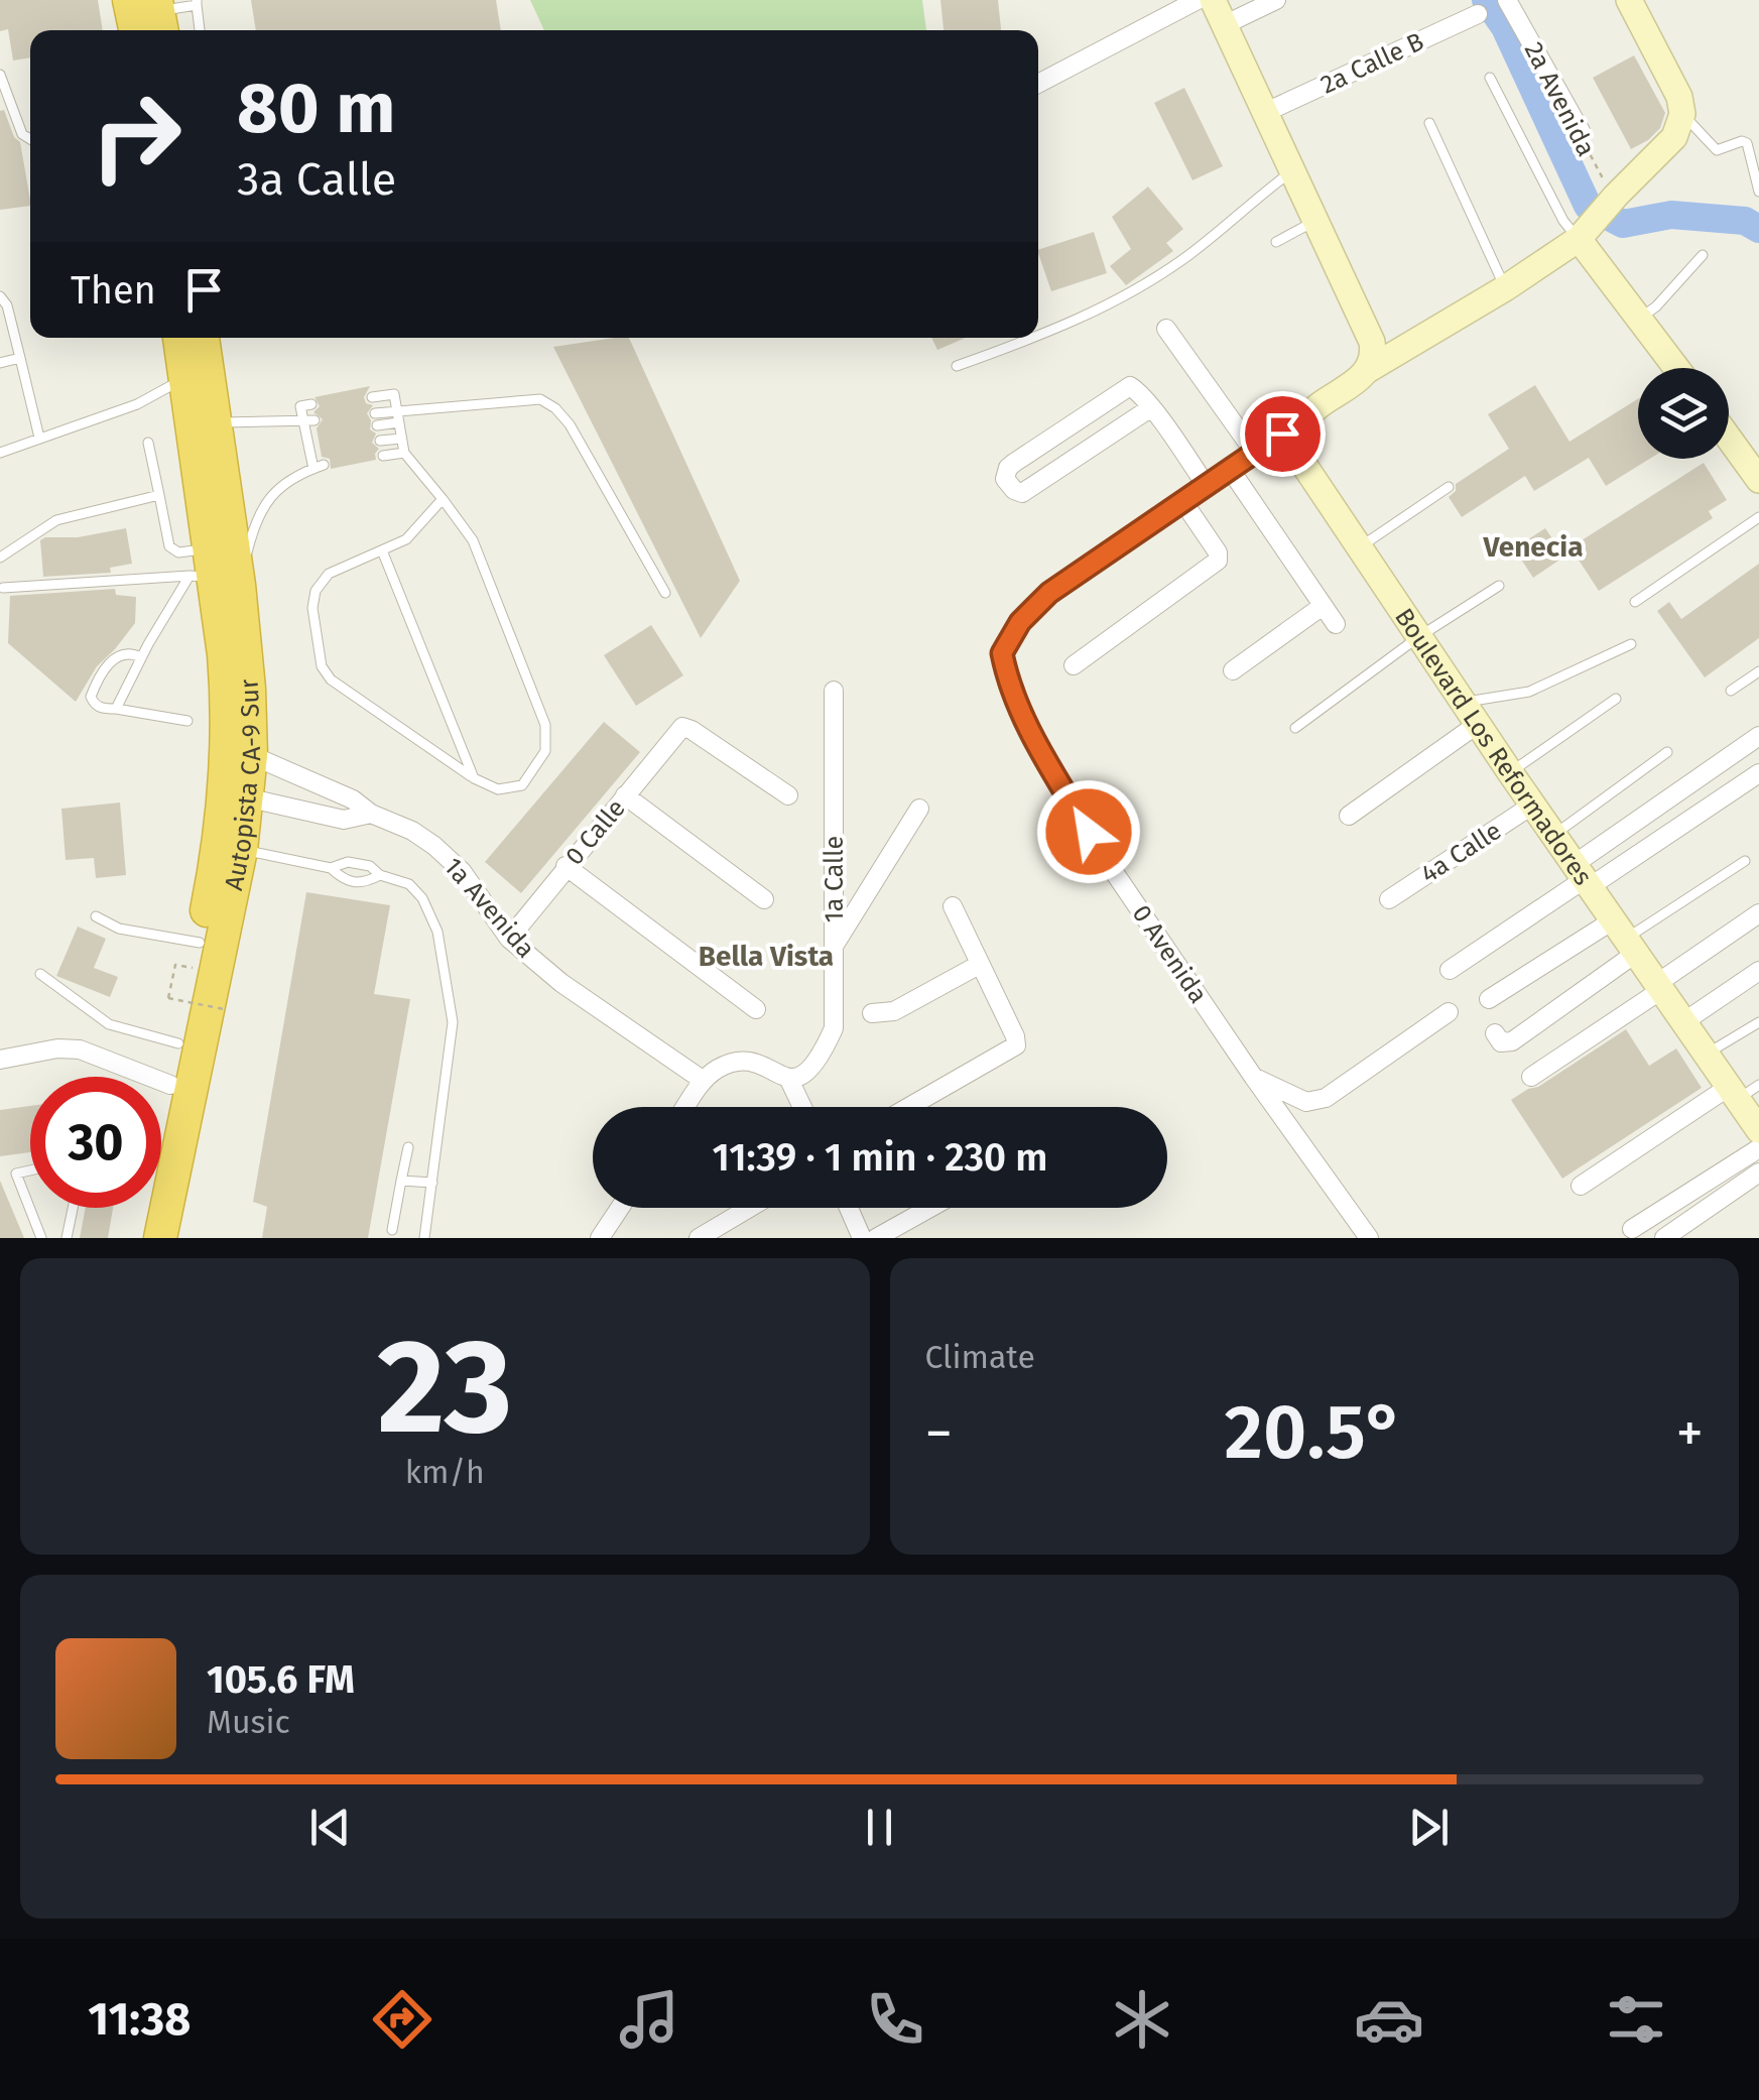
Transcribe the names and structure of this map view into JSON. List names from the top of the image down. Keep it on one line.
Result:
{"streets":{"highway":["Autopista CA-9 Sur"],"main road":["Boulevard Los Reformadores"],"street":["2a Calle B","2a Avenida","0 Calle","4a Calle","1a Calle","1a Avenida","0 Avenida"]},"crossings":[["Boulevard Los Reformadores","4a Calle"],["Autopista CA-9 Sur","1a Avenida"],["0 Calle","1a Avenida"]],"districts":["Venecia","Bella Vista"],"page":{"turn":["80 m","3a Calle"],"then":"Then","limit":"30","trip":"11:39 · 1 min · 230 m","tile":[["23","km/h"],"Climate"],"heat":["−","20.5°","+"],"song":["105.6 FM","Music"],"tabs":"11:38"}}
